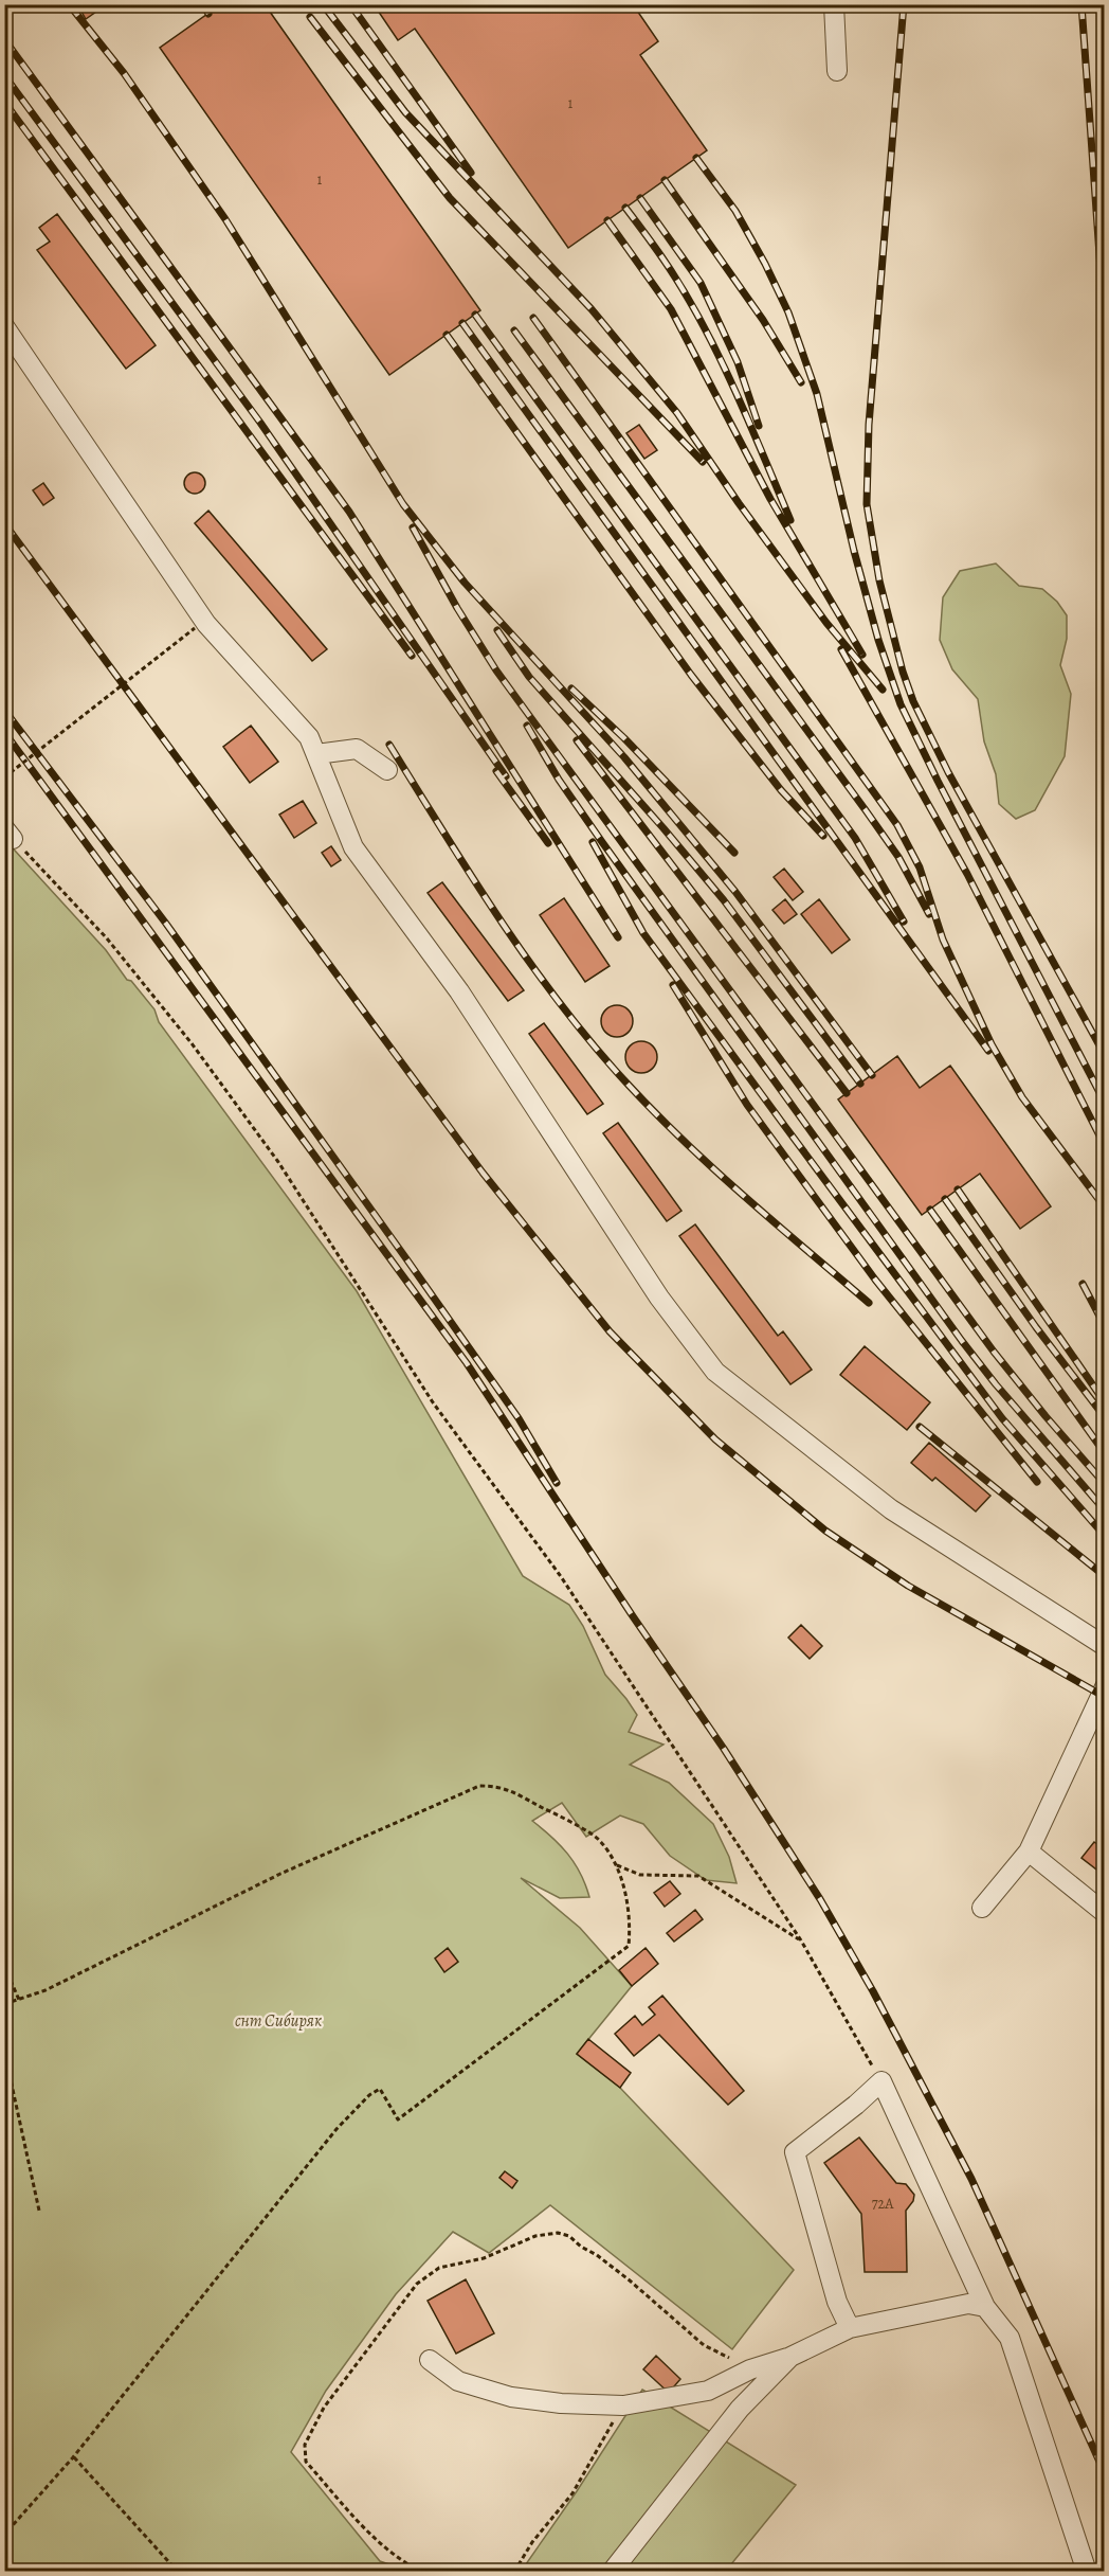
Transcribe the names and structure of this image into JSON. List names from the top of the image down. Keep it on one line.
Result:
{"parks":["снт Сибиряк"],"house_numbers":["1","1","72А"]}
